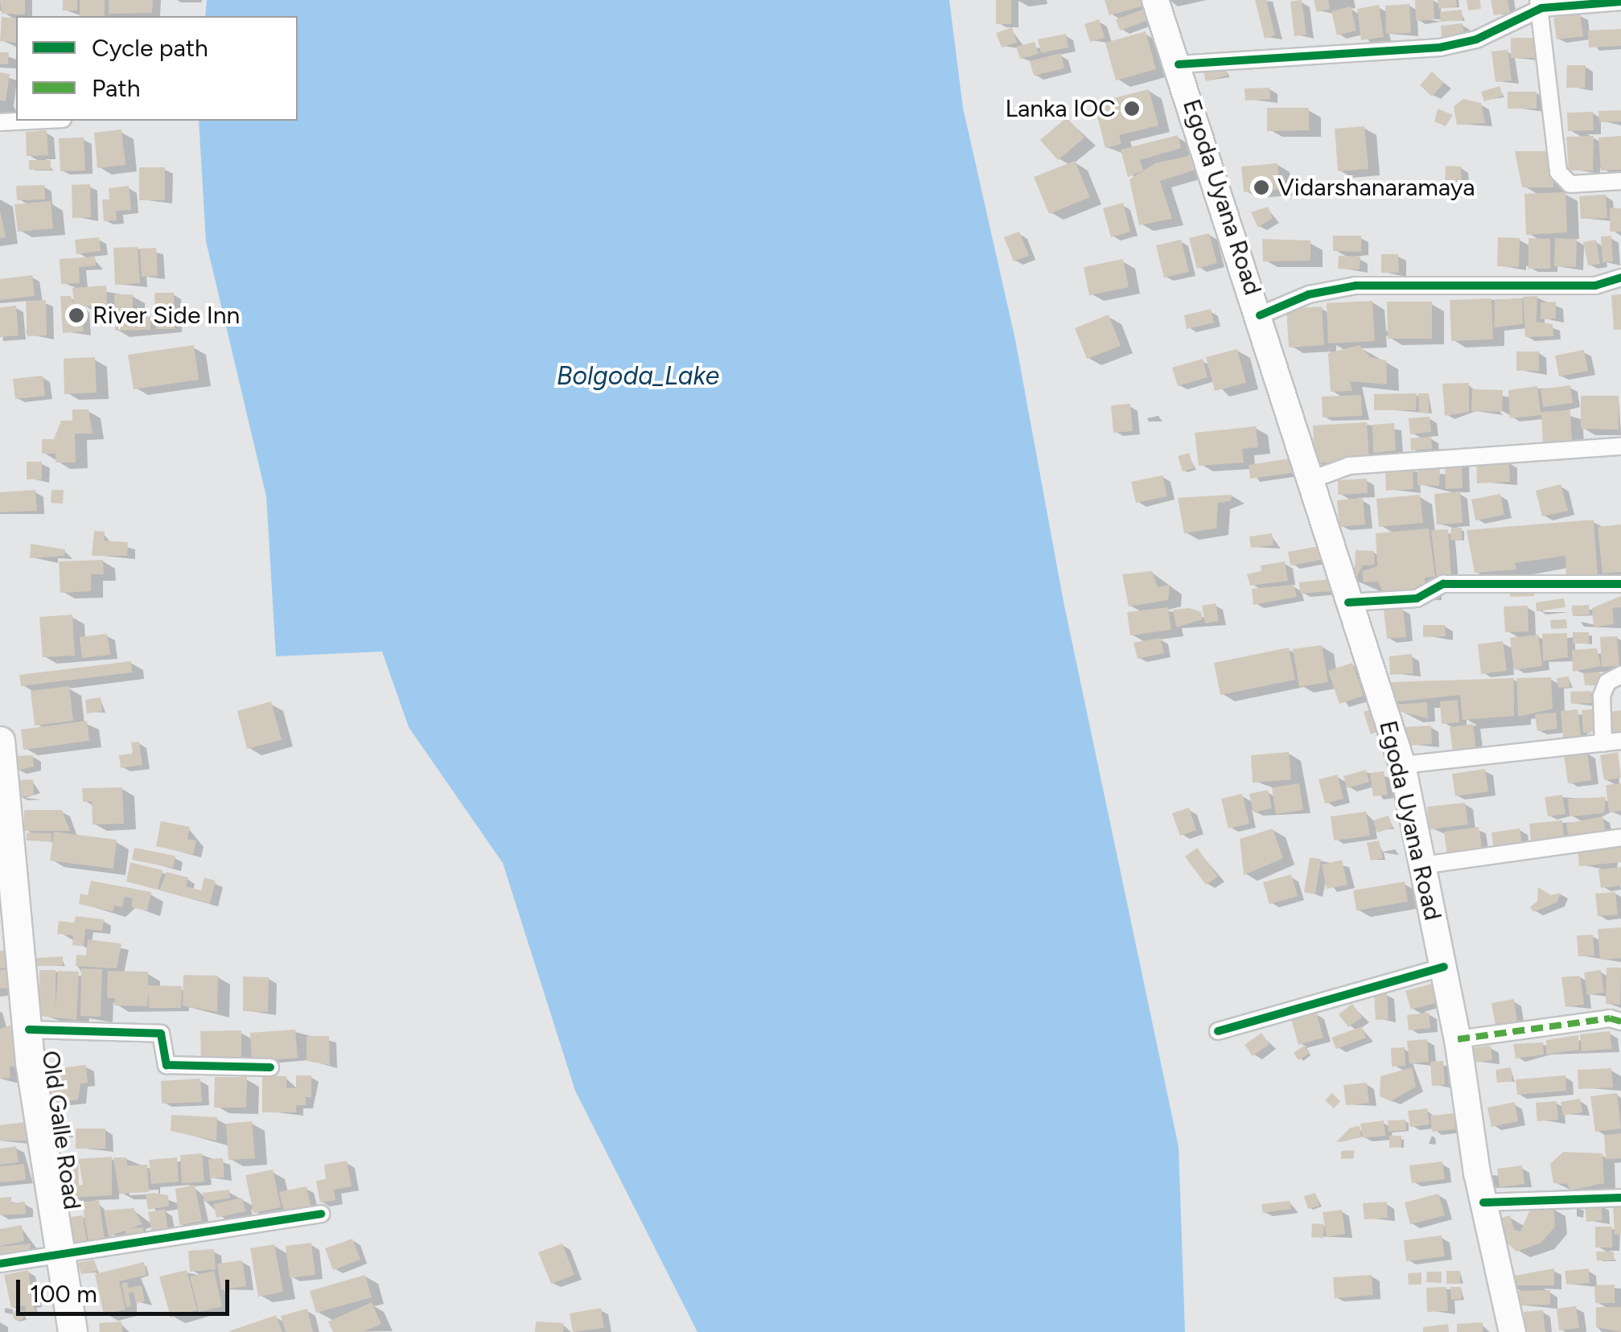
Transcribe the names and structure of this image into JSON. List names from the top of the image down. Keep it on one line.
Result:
{"streets":{"highway":["Old Galle Road"],"main road":["Egoda Uyana Road"]},"water":["Bolgoda_Lake"],"places":["Lanka IOC","Vidarshanaramaya","River Side Inn"],"legend":["Cycle path","Path"],"scale_bar":"100 m"}
